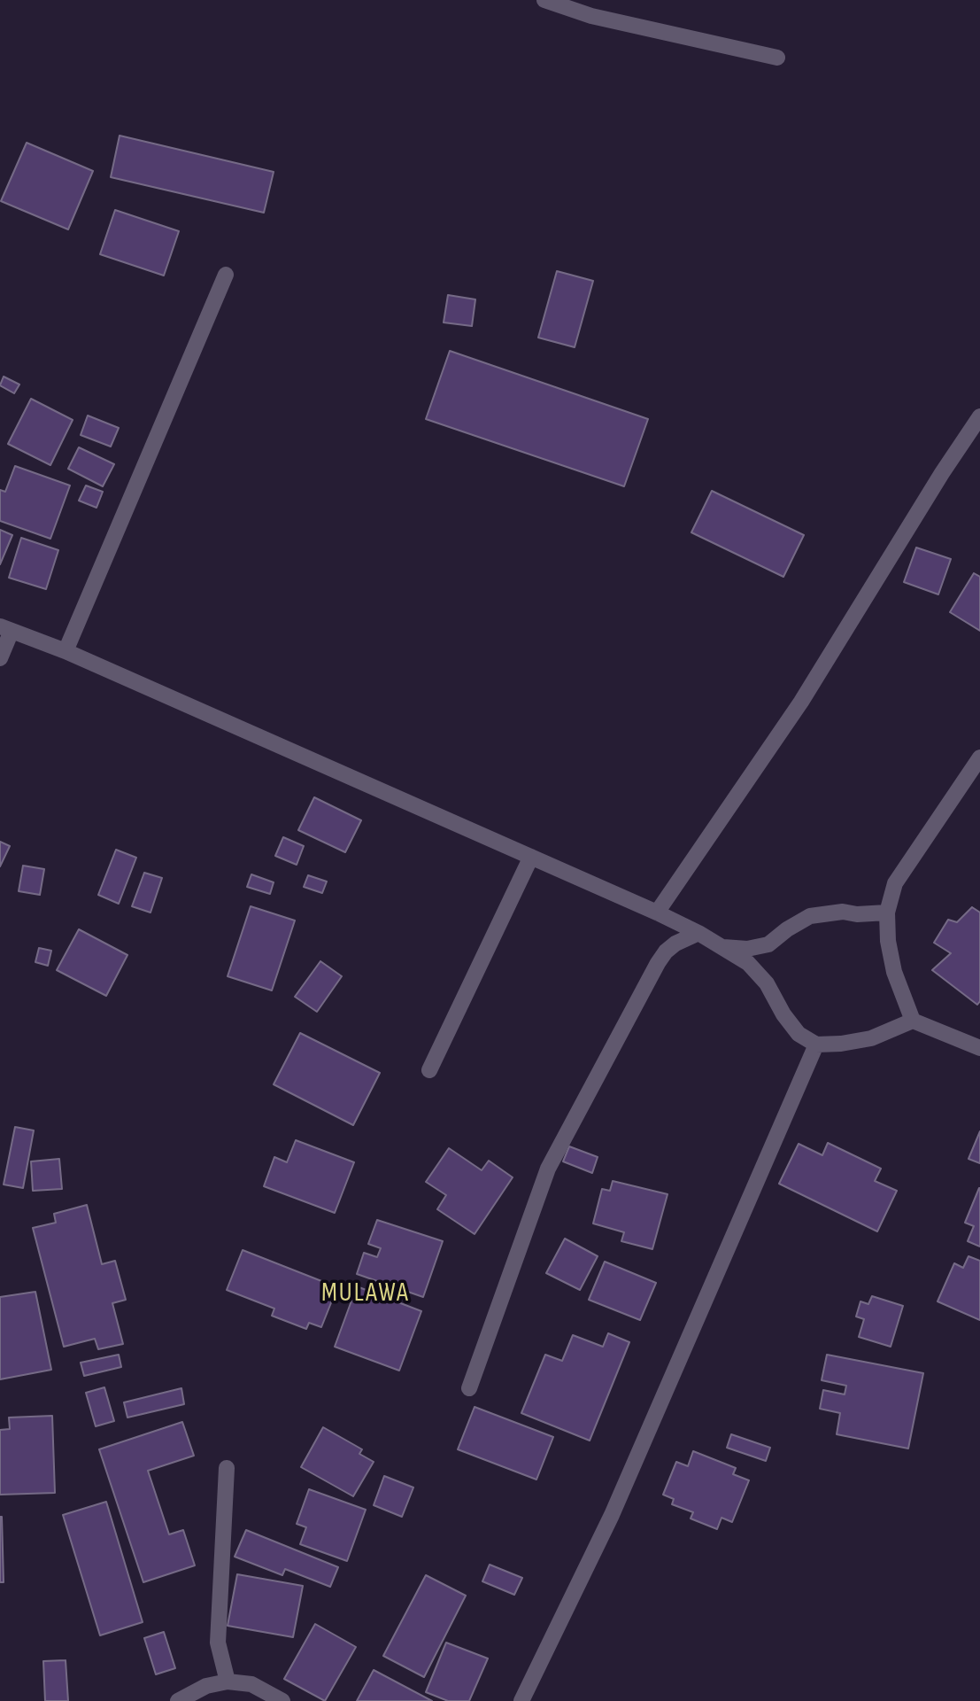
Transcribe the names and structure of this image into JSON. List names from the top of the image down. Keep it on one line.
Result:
{"districts":["MULAWA"]}
